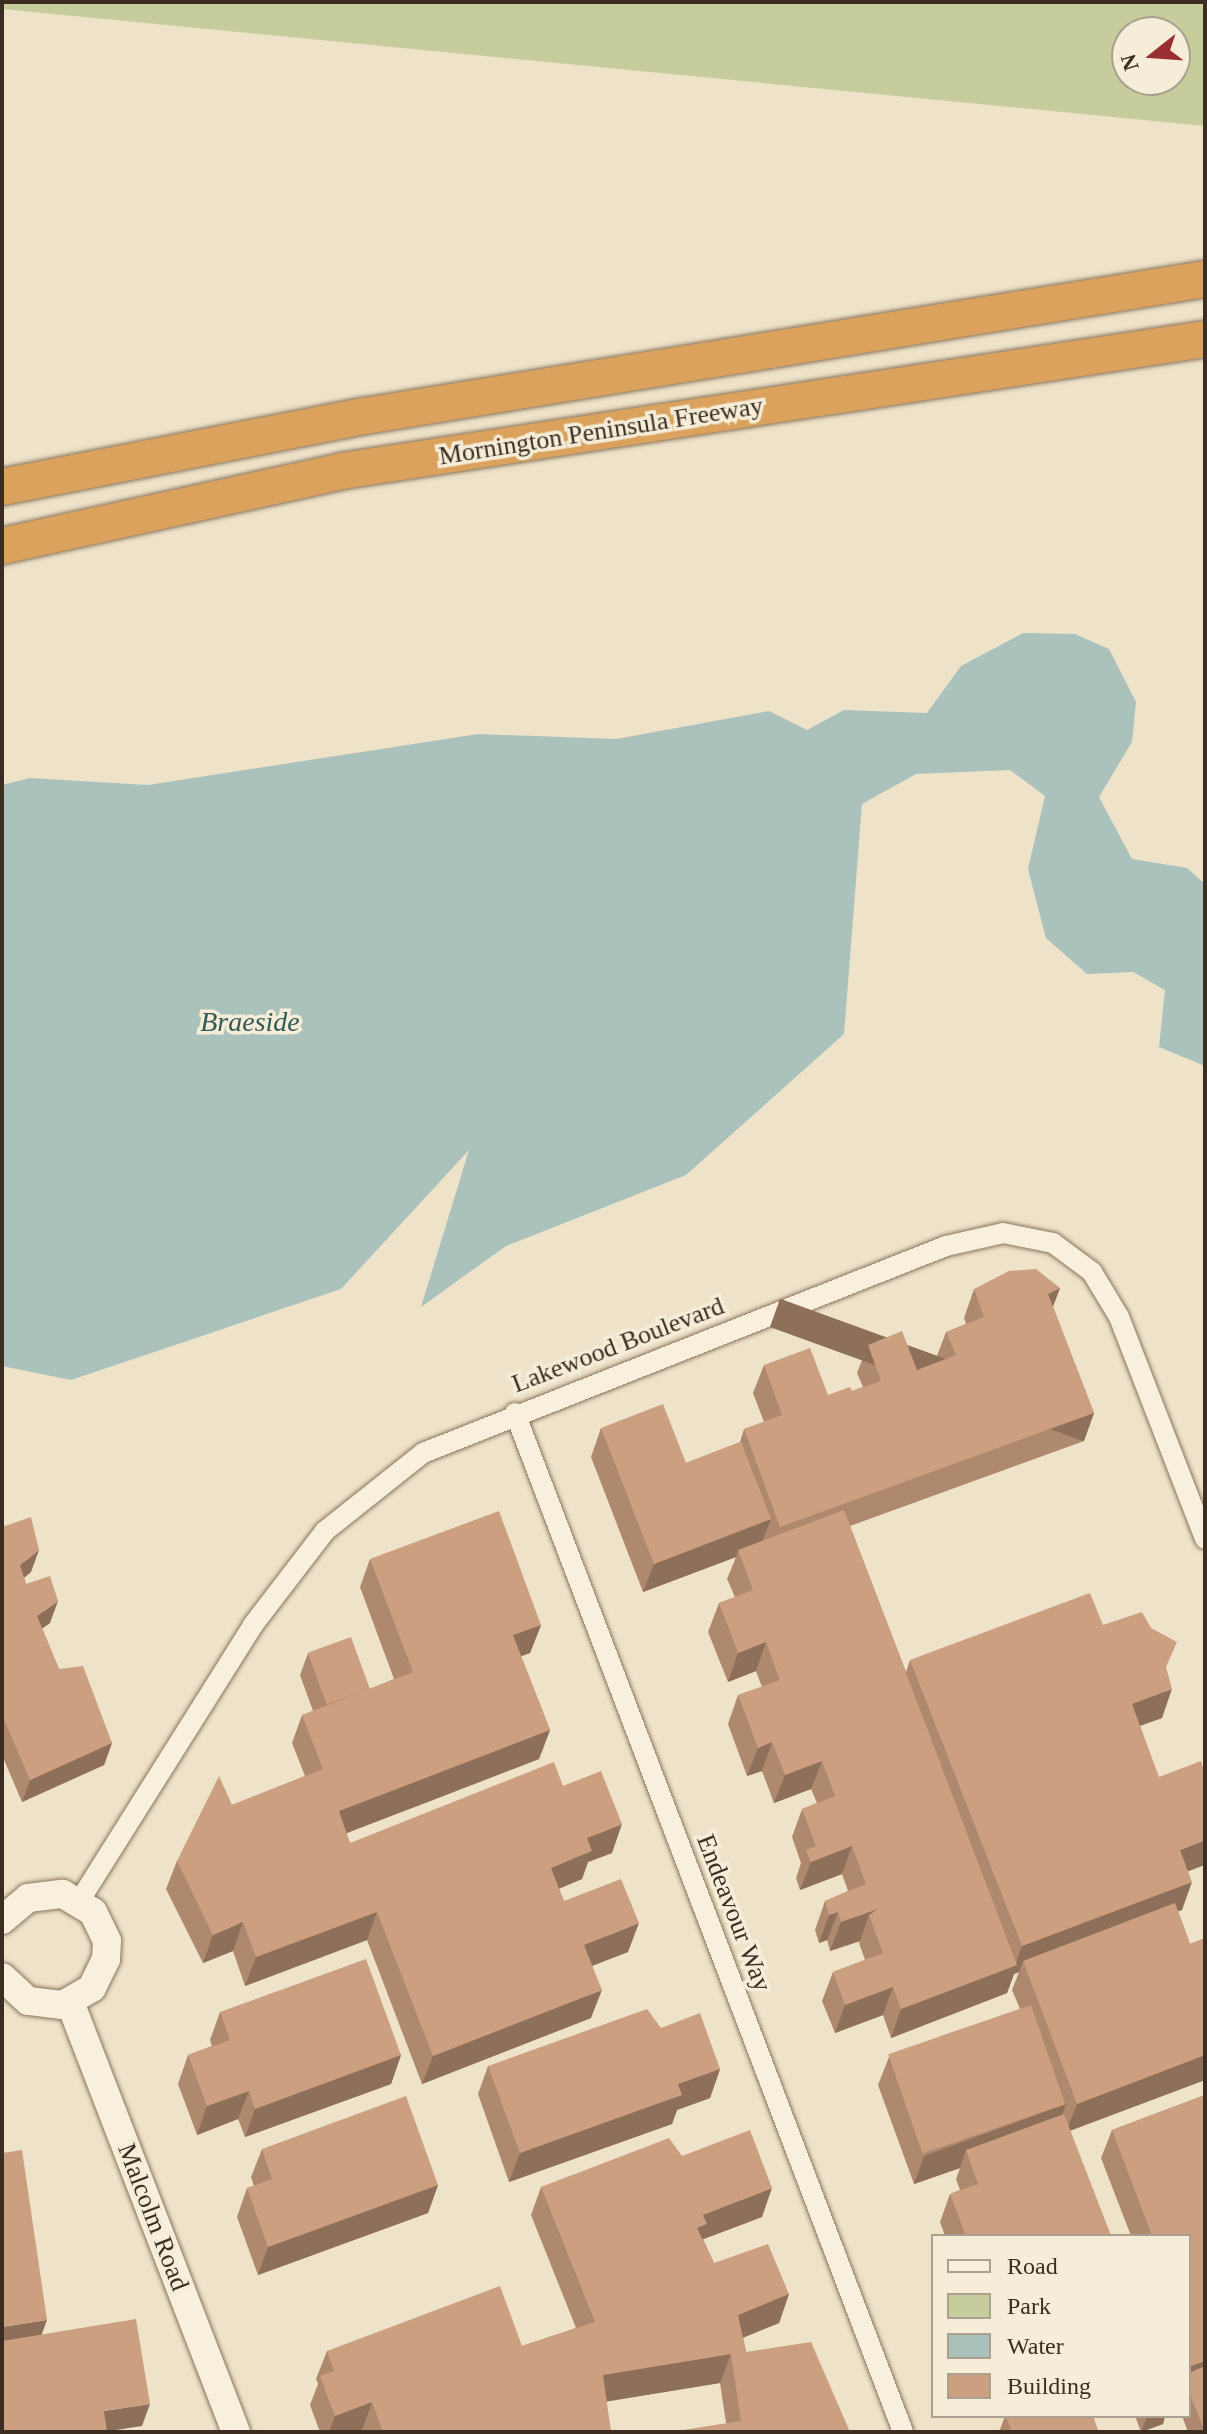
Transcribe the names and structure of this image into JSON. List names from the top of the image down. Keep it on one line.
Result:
{"streets":{"highway":["Mornington Peninsula Freeway"],"street":["Lakewood Boulevard","Endeavour Way","Malcolm Road"]},"crossings":[["Lakewood Boulevard","Endeavour Way"]],"water":["Braeside"],"legend":["Road","Park","Water","Building"],"north":"left"}
